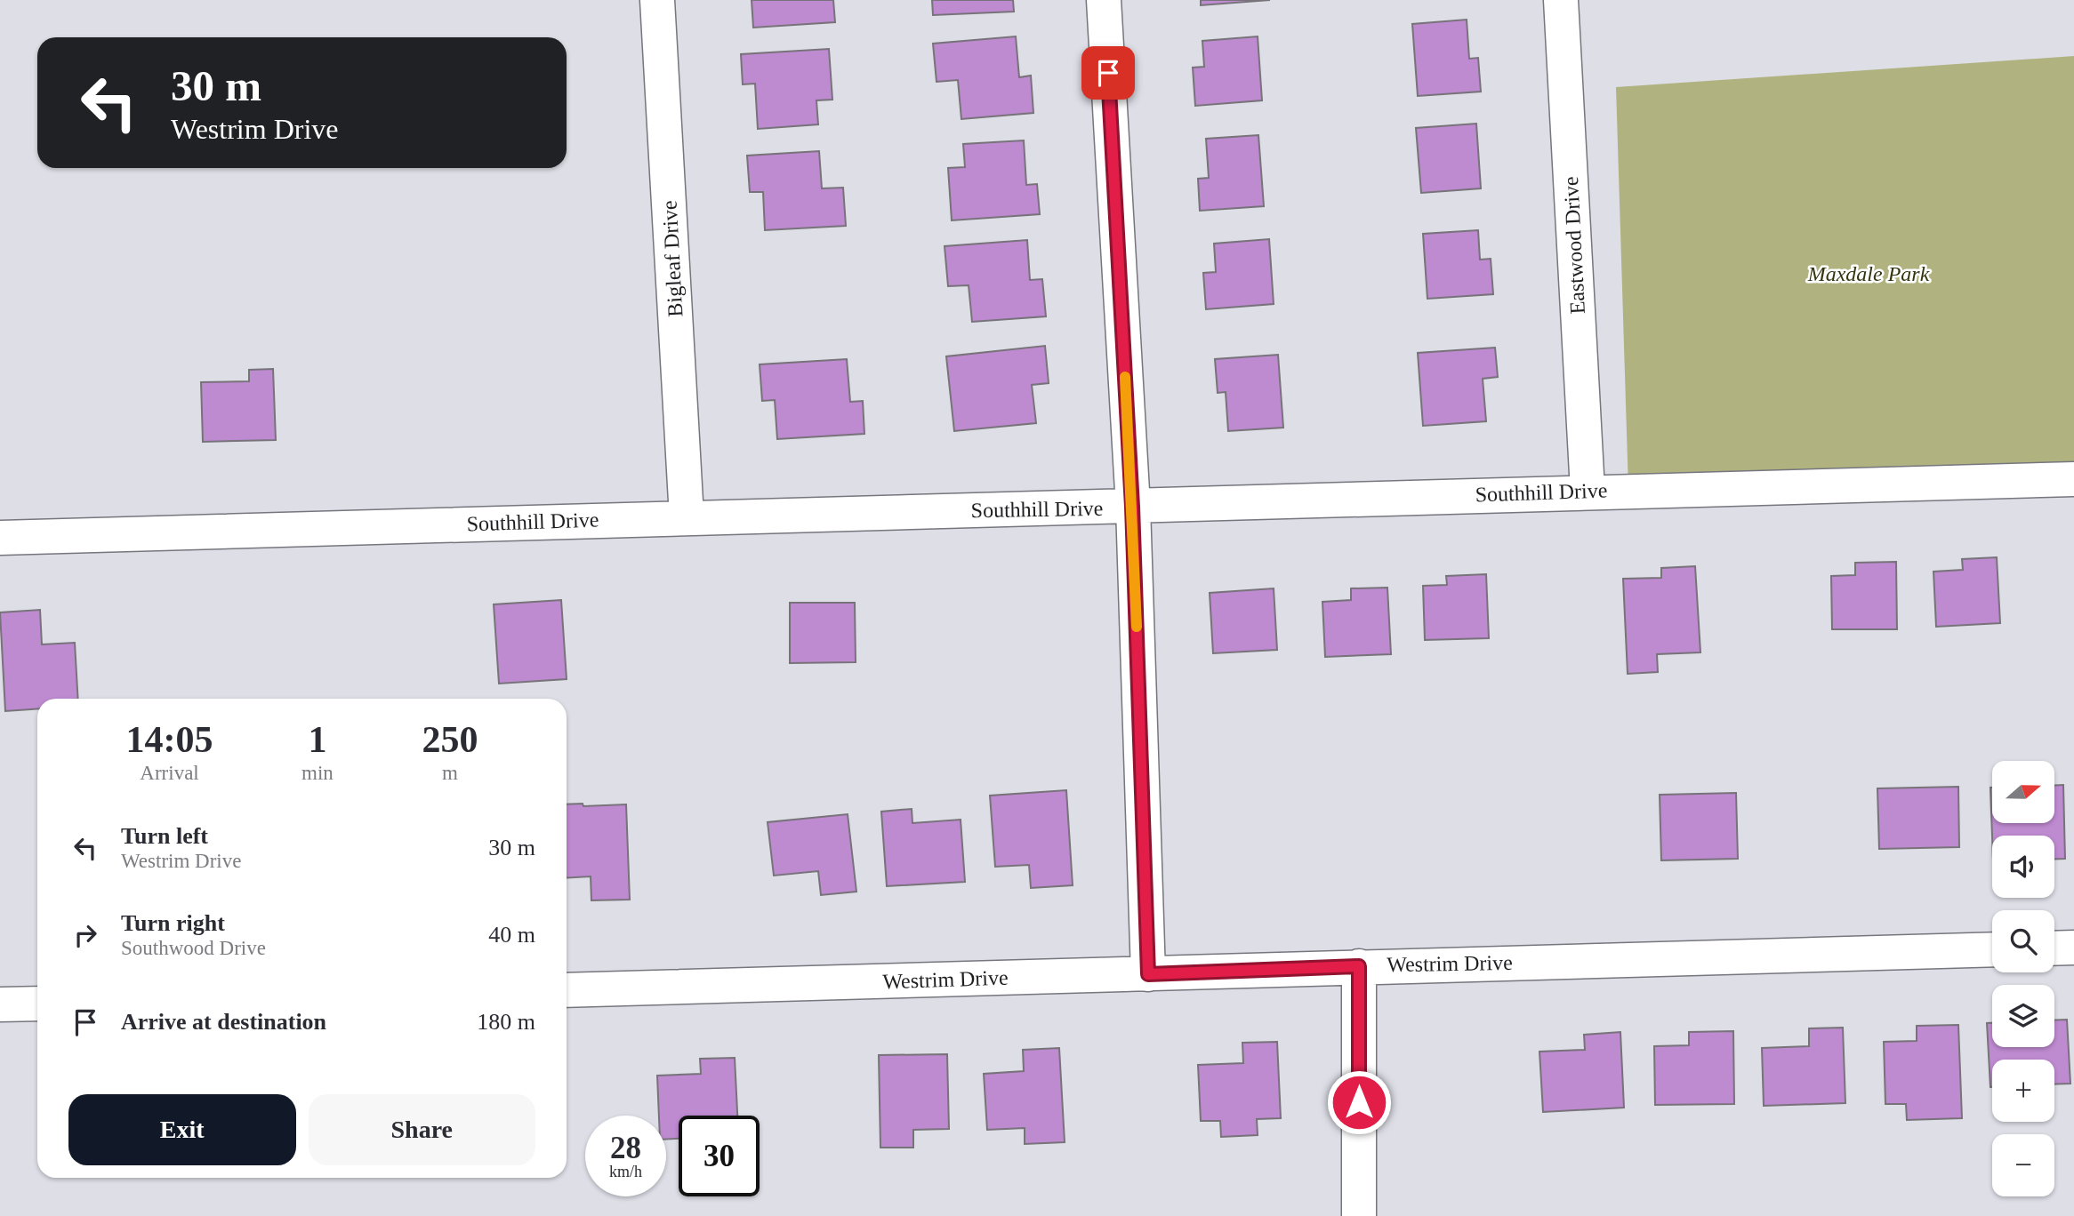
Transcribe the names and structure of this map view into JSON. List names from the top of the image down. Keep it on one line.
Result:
{"streets":{"street":["Eastwood Drive","Bigleaf Drive","Southhill Drive","Westrim Drive"]},"crossings":[["Eastwood Drive","Southhill Drive"],["Bigleaf Drive","Southhill Drive"]],"parks":["Maxdale Park"],"north":"right","page":{"turn":["30 m","Westrim Drive"],"eta":["14:05","Arrival","1","min","250","m"],"map_buttons":["+","−"],"list":[{"name":"Turn left","note":"Westrim Drive","value":"30 m"},{"name":"Turn right","note":"Southwood Drive","value":"40 m"},{"name":"Arrive at destination","value":"180 m"}],"buttons":["Exit","Share"],"speed":"28 km/h","limit":"30"}}
